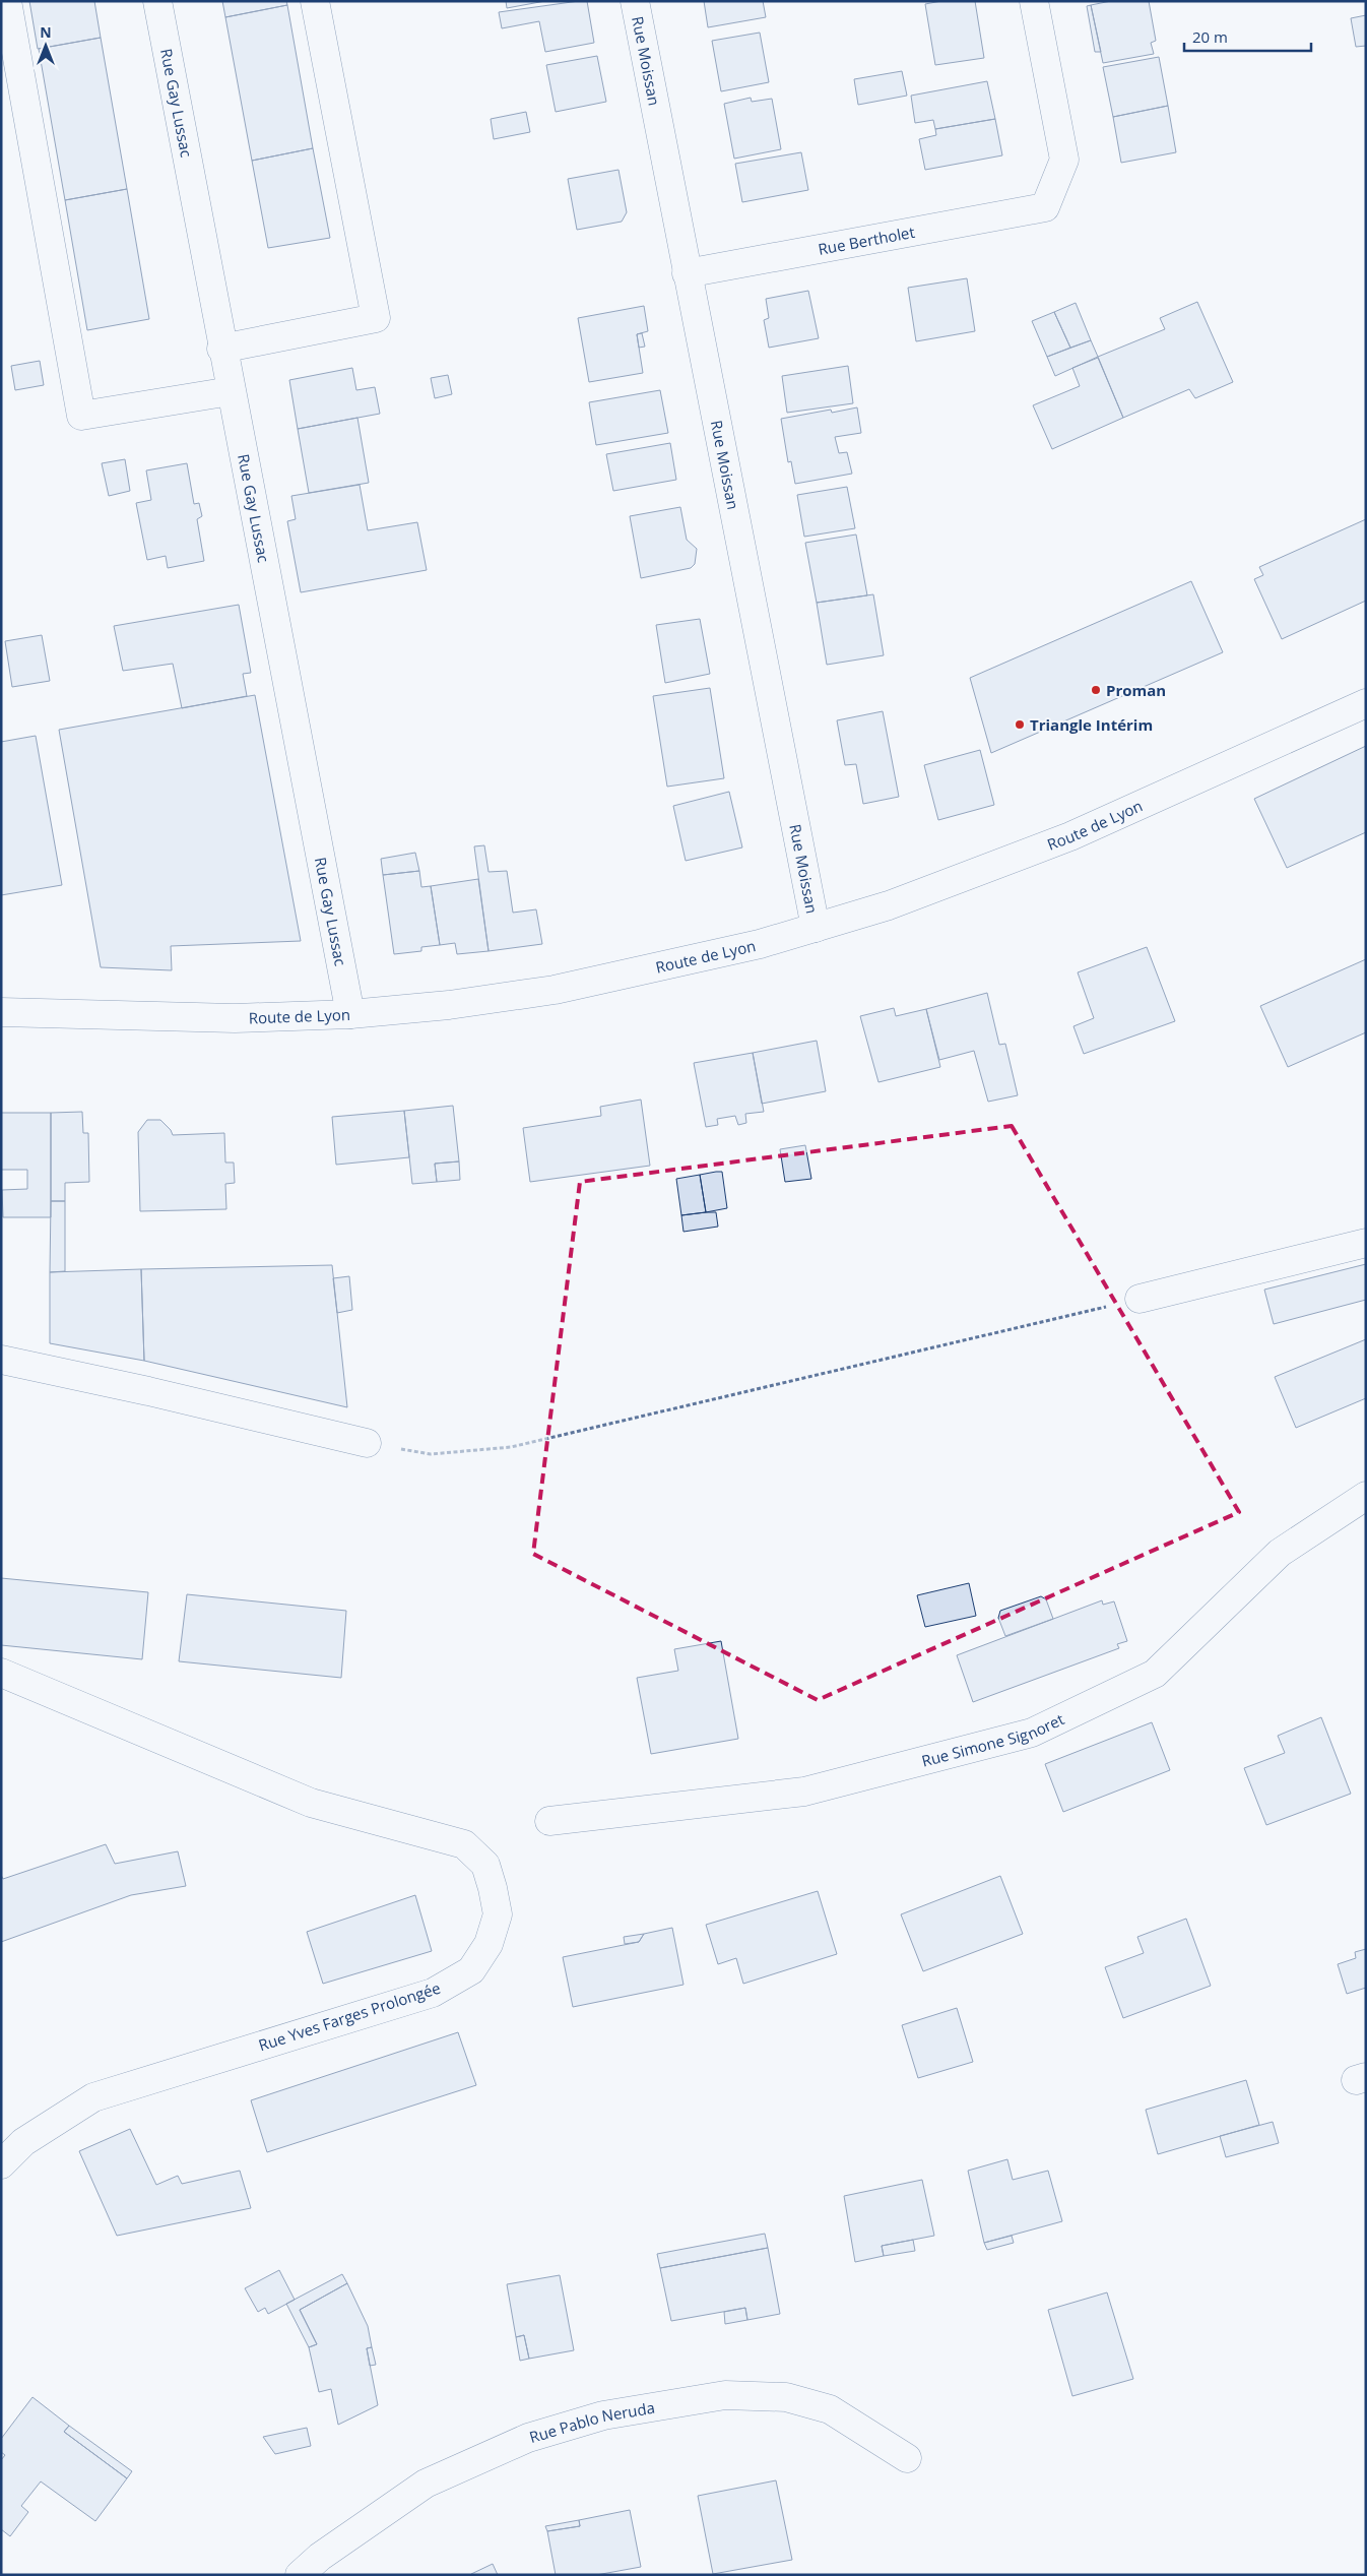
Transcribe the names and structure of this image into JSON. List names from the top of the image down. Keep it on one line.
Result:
{"streets":{"street":["Rue Moissan","Rue Gay Lussac","Rue Bertholet","Route de Lyon","Rue Simone Signoret","Rue Yves Farges Prolongée","Rue Pablo Neruda"]},"crossings":[["Rue Moissan","Rue Bertholet"],["Rue Moissan","Route de Lyon"],["Rue Gay Lussac","Route de Lyon"]],"places":["Proman","Triangle Intérim"],"scale_bar":"20 m","north":"top"}
